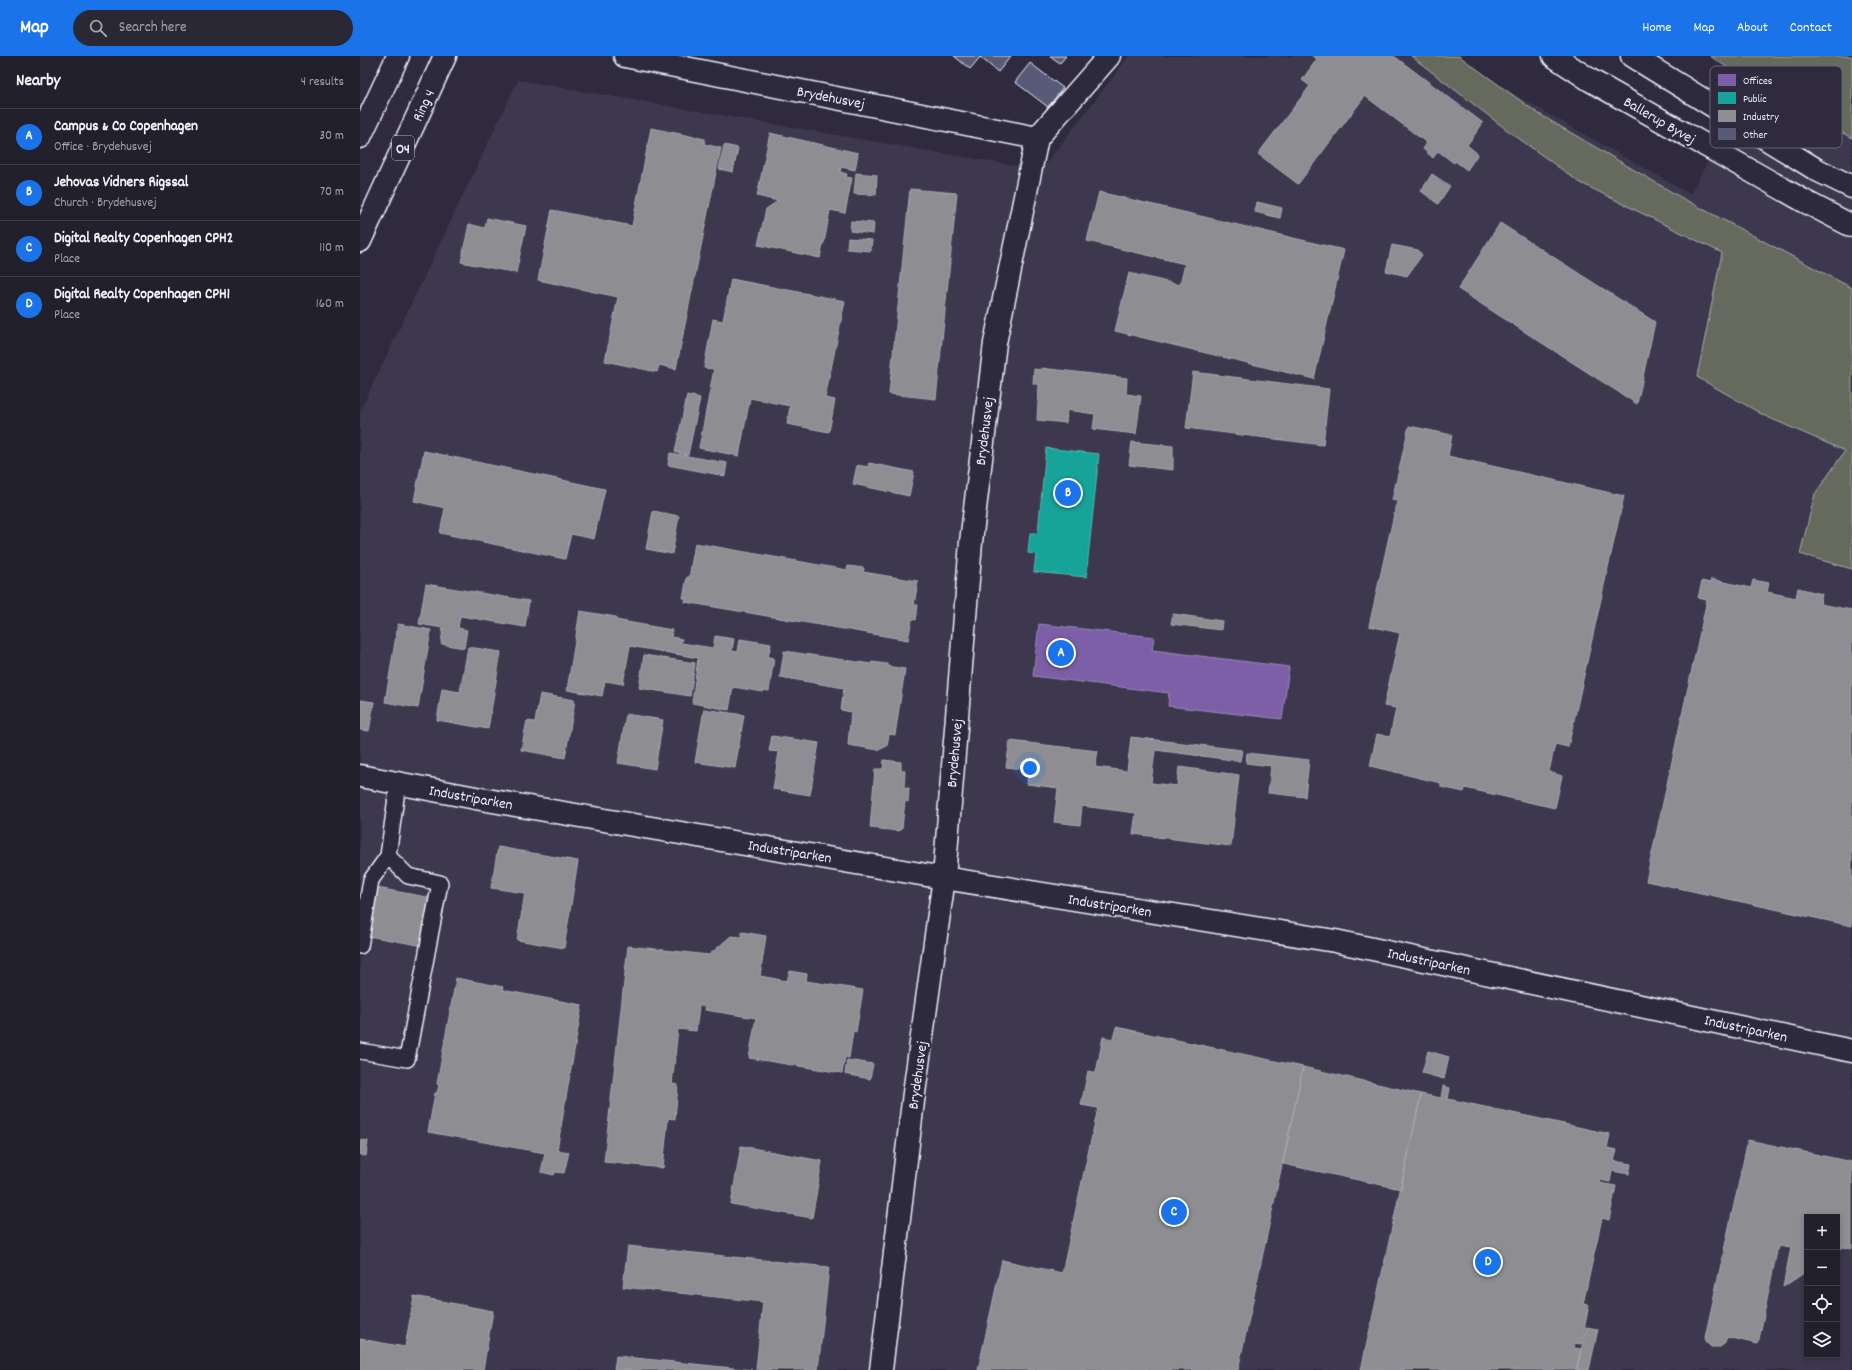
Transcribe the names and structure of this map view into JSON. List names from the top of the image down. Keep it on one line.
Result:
{"streets":{"street":["Brydehusvej","Ring 4","Ballerup Byvej","O4","Industriparken"]},"crossings":[["Brydehusvej","Industriparken"]],"legend":["Offices","Public","Industry","Other"],"page":{"header":"Map","search":"Search here","nav":["Home","Map","About","Contact"],"heading":["Nearby","4 results"],"list":[{"mark":"A","name":"Campus & Co Copenhagen","note":"Office · Brydehusvej","value":"30 m"},{"mark":"B","name":"Jehovas Vidners Rigssal","note":"Church · Brydehusvej","value":"70 m"},{"mark":"C","name":"Digital Realty Copenhagen CPH2","note":"Place","value":"110 m"},{"mark":"D","name":"Digital Realty Copenhagen CPH1","note":"Place","value":"160 m"}],"pins":["B","A","C","D"],"map_buttons":["+","−"]}}
